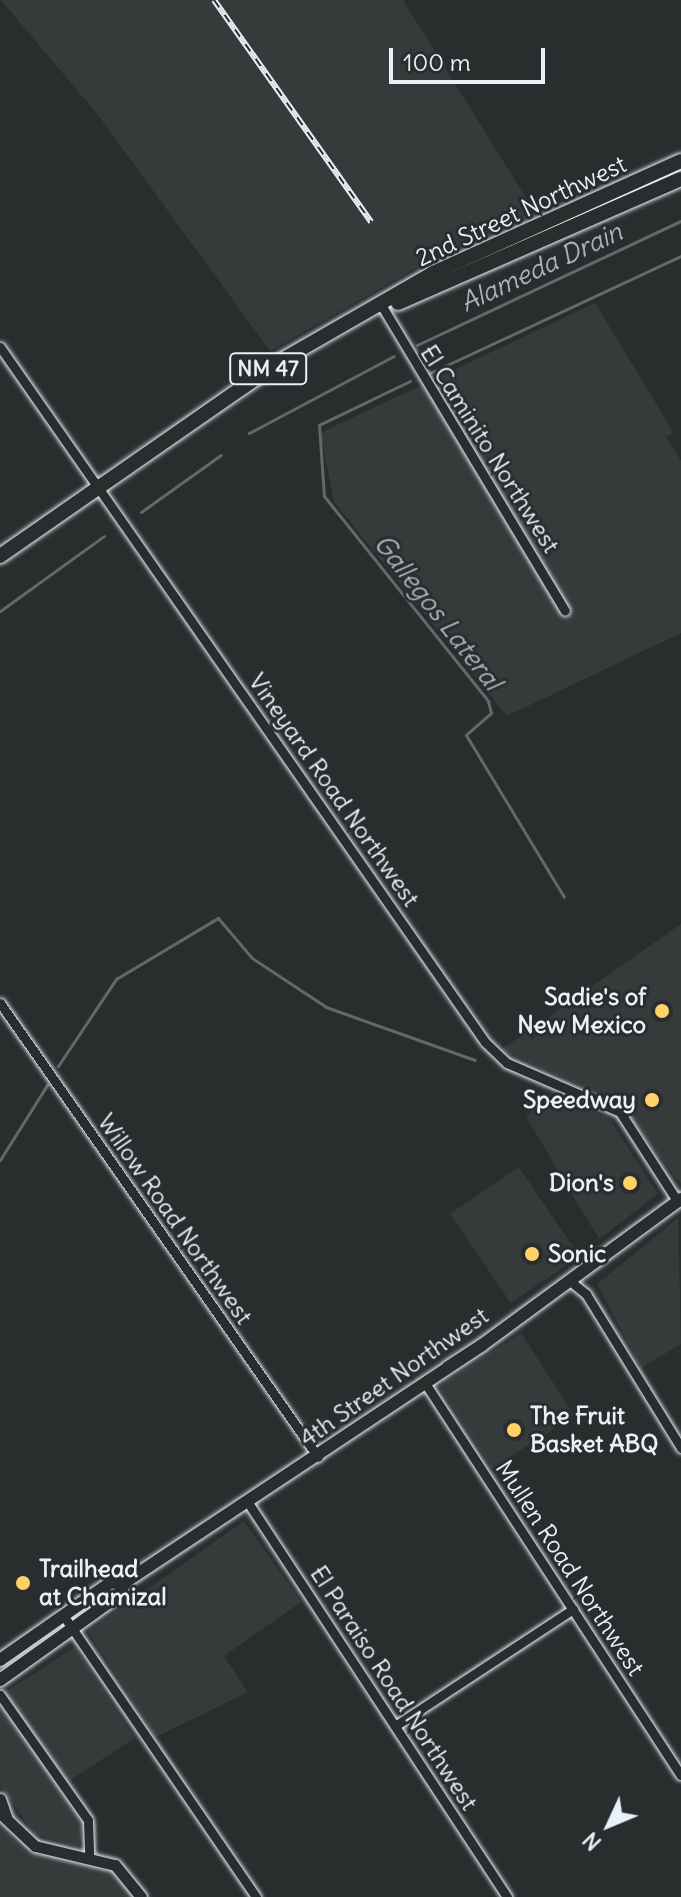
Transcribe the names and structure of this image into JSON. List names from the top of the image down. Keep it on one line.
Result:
{"streets":{"main road":["2nd Street Northwest","NM 47","4th Street Northwest"],"street":["El Caminito Northwest","Vineyard Road Northwest","Willow Road Northwest","Mullen Road Northwest","El Paraiso Road Northwest"]},"crossings":[["2nd Street Northwest","El Caminito Northwest"],["2nd Street Northwest","Vineyard Road Northwest"],["Vineyard Road Northwest","4th Street Northwest"],["Willow Road Northwest","4th Street Northwest"],["4th Street Northwest","Mullen Road Northwest"],["4th Street Northwest","El Paraiso Road Northwest"]],"water":["Alameda Drain","Gallegos Lateral"],"places":["Sadie's of New Mexico","Speedway","Dion's","Sonic","The Fruit Basket ABQ","Trailhead at Chamizal"],"scale_bar":"100 m","north":"bottom left"}
